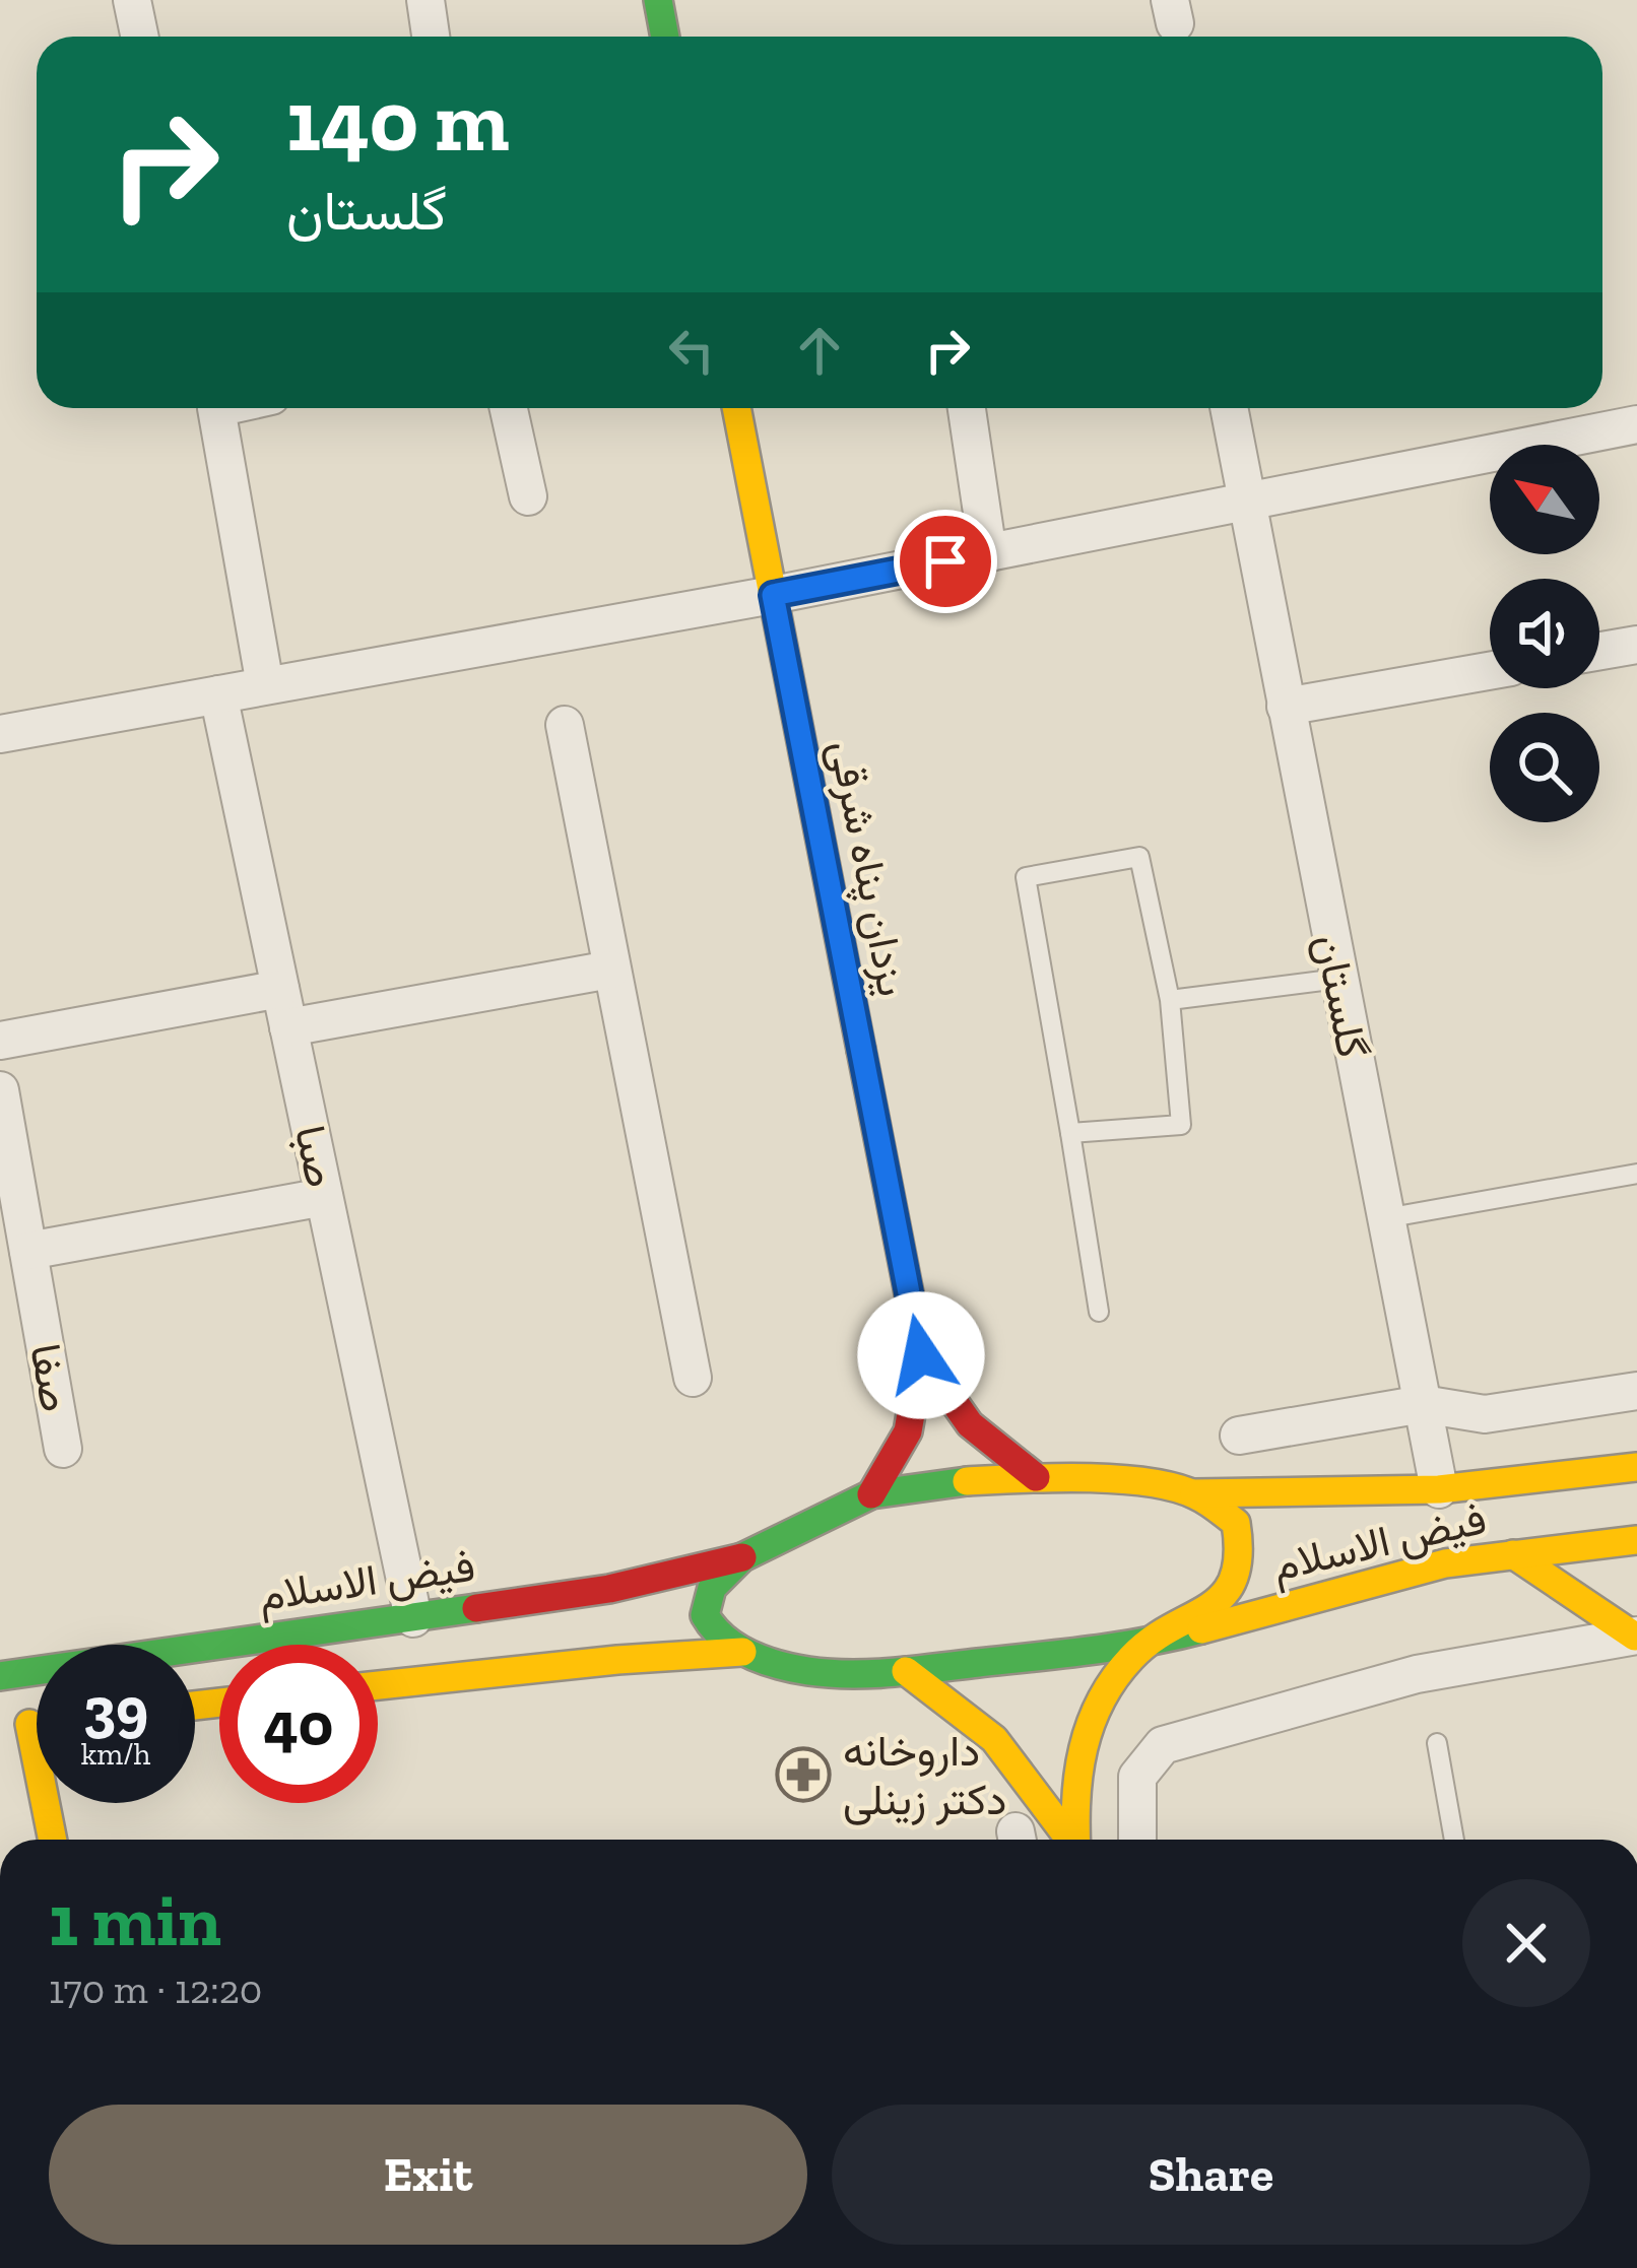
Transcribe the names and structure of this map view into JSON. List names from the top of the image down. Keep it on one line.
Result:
{"streets":{"main road":["یزدان پناه شرقی","فیض الاسلام"],"street":["گلستان","صبا","صفا"]},"crossings":[["یزدان پناه شرقی","فیض الاسلام"],["گلستان","فیض الاسلام"],["صبا","فیض الاسلام"]],"places":{"pharmacy":["داروخانه دکتر زینلی"]},"north":"top left","page":{"turn":["140 m","گلستان"],"speed":"39 km/h","limit":"40","heading":["1 min","170 m · 12:20"],"buttons":["Exit","Share"]}}
